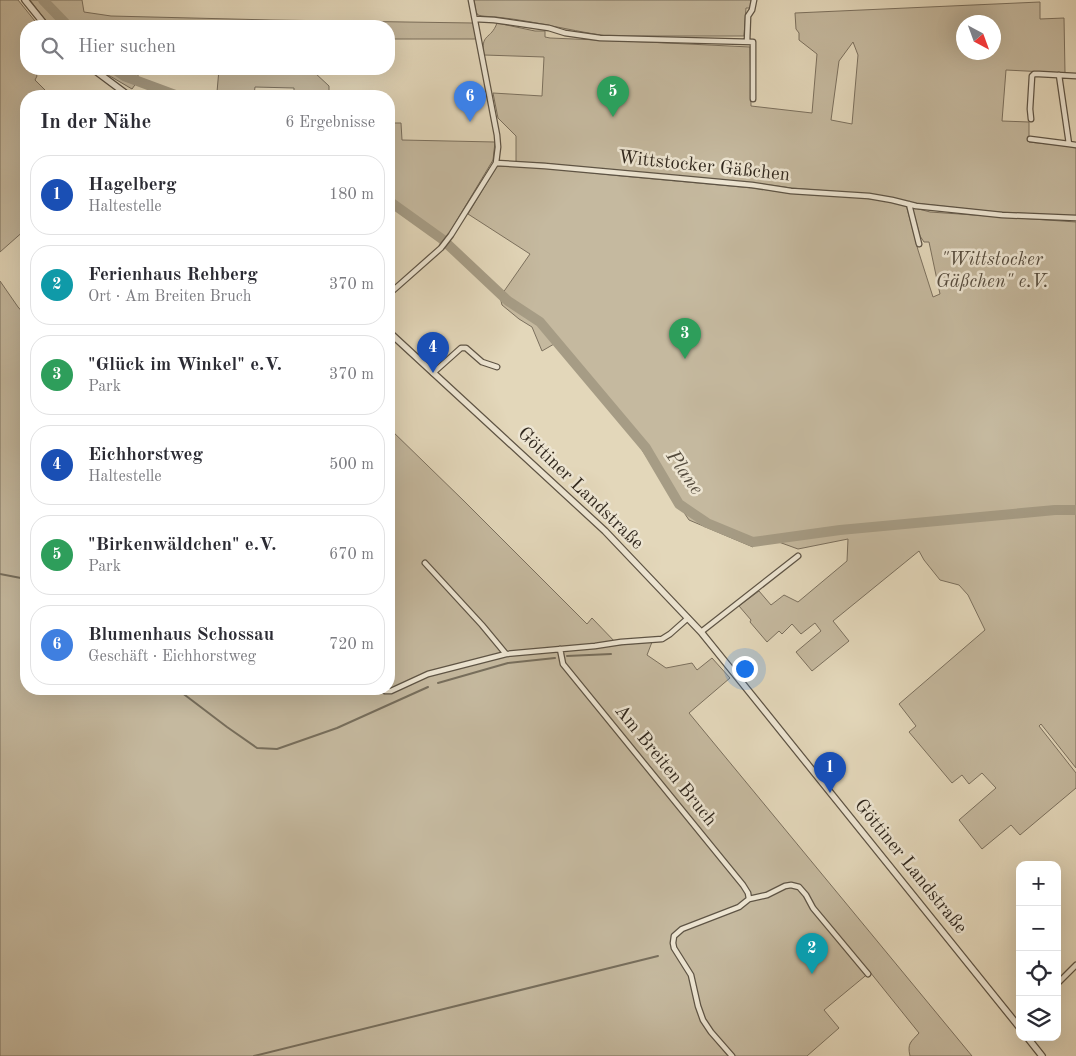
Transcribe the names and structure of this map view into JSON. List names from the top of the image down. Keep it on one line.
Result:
{"streets":{"street":["Wittstocker Gäßchen","Göttiner Landstraße","Am Breiten Bruch"]},"water":["Plane"],"parks":["\"Wittstocker Gäßchen\" e.V."],"north":"bottom right","page":{"search":"Hier suchen","pins":["5","6","3","4","1","2"],"heading":["In der Nähe","6 Ergebnisse"],"list":[{"mark":"1","name":"Hagelberg","note":"Haltestelle","value":"180 m"},{"mark":"2","name":"Ferienhaus Rehberg","note":"Ort · Am Breiten Bruch","value":"370 m"},{"mark":"3","name":"\"Glück im Winkel\" e.V.","note":"Park","value":"370 m"},{"mark":"4","name":"Eichhorstweg","note":"Haltestelle","value":"500 m"},{"mark":"5","name":"\"Birkenwäldchen\" e.V.","note":"Park","value":"670 m"},{"mark":"6","name":"Blumenhaus Schossau","note":"Geschäft · Eichhorstweg","value":"720 m"}],"map_buttons":["+","−"]}}
